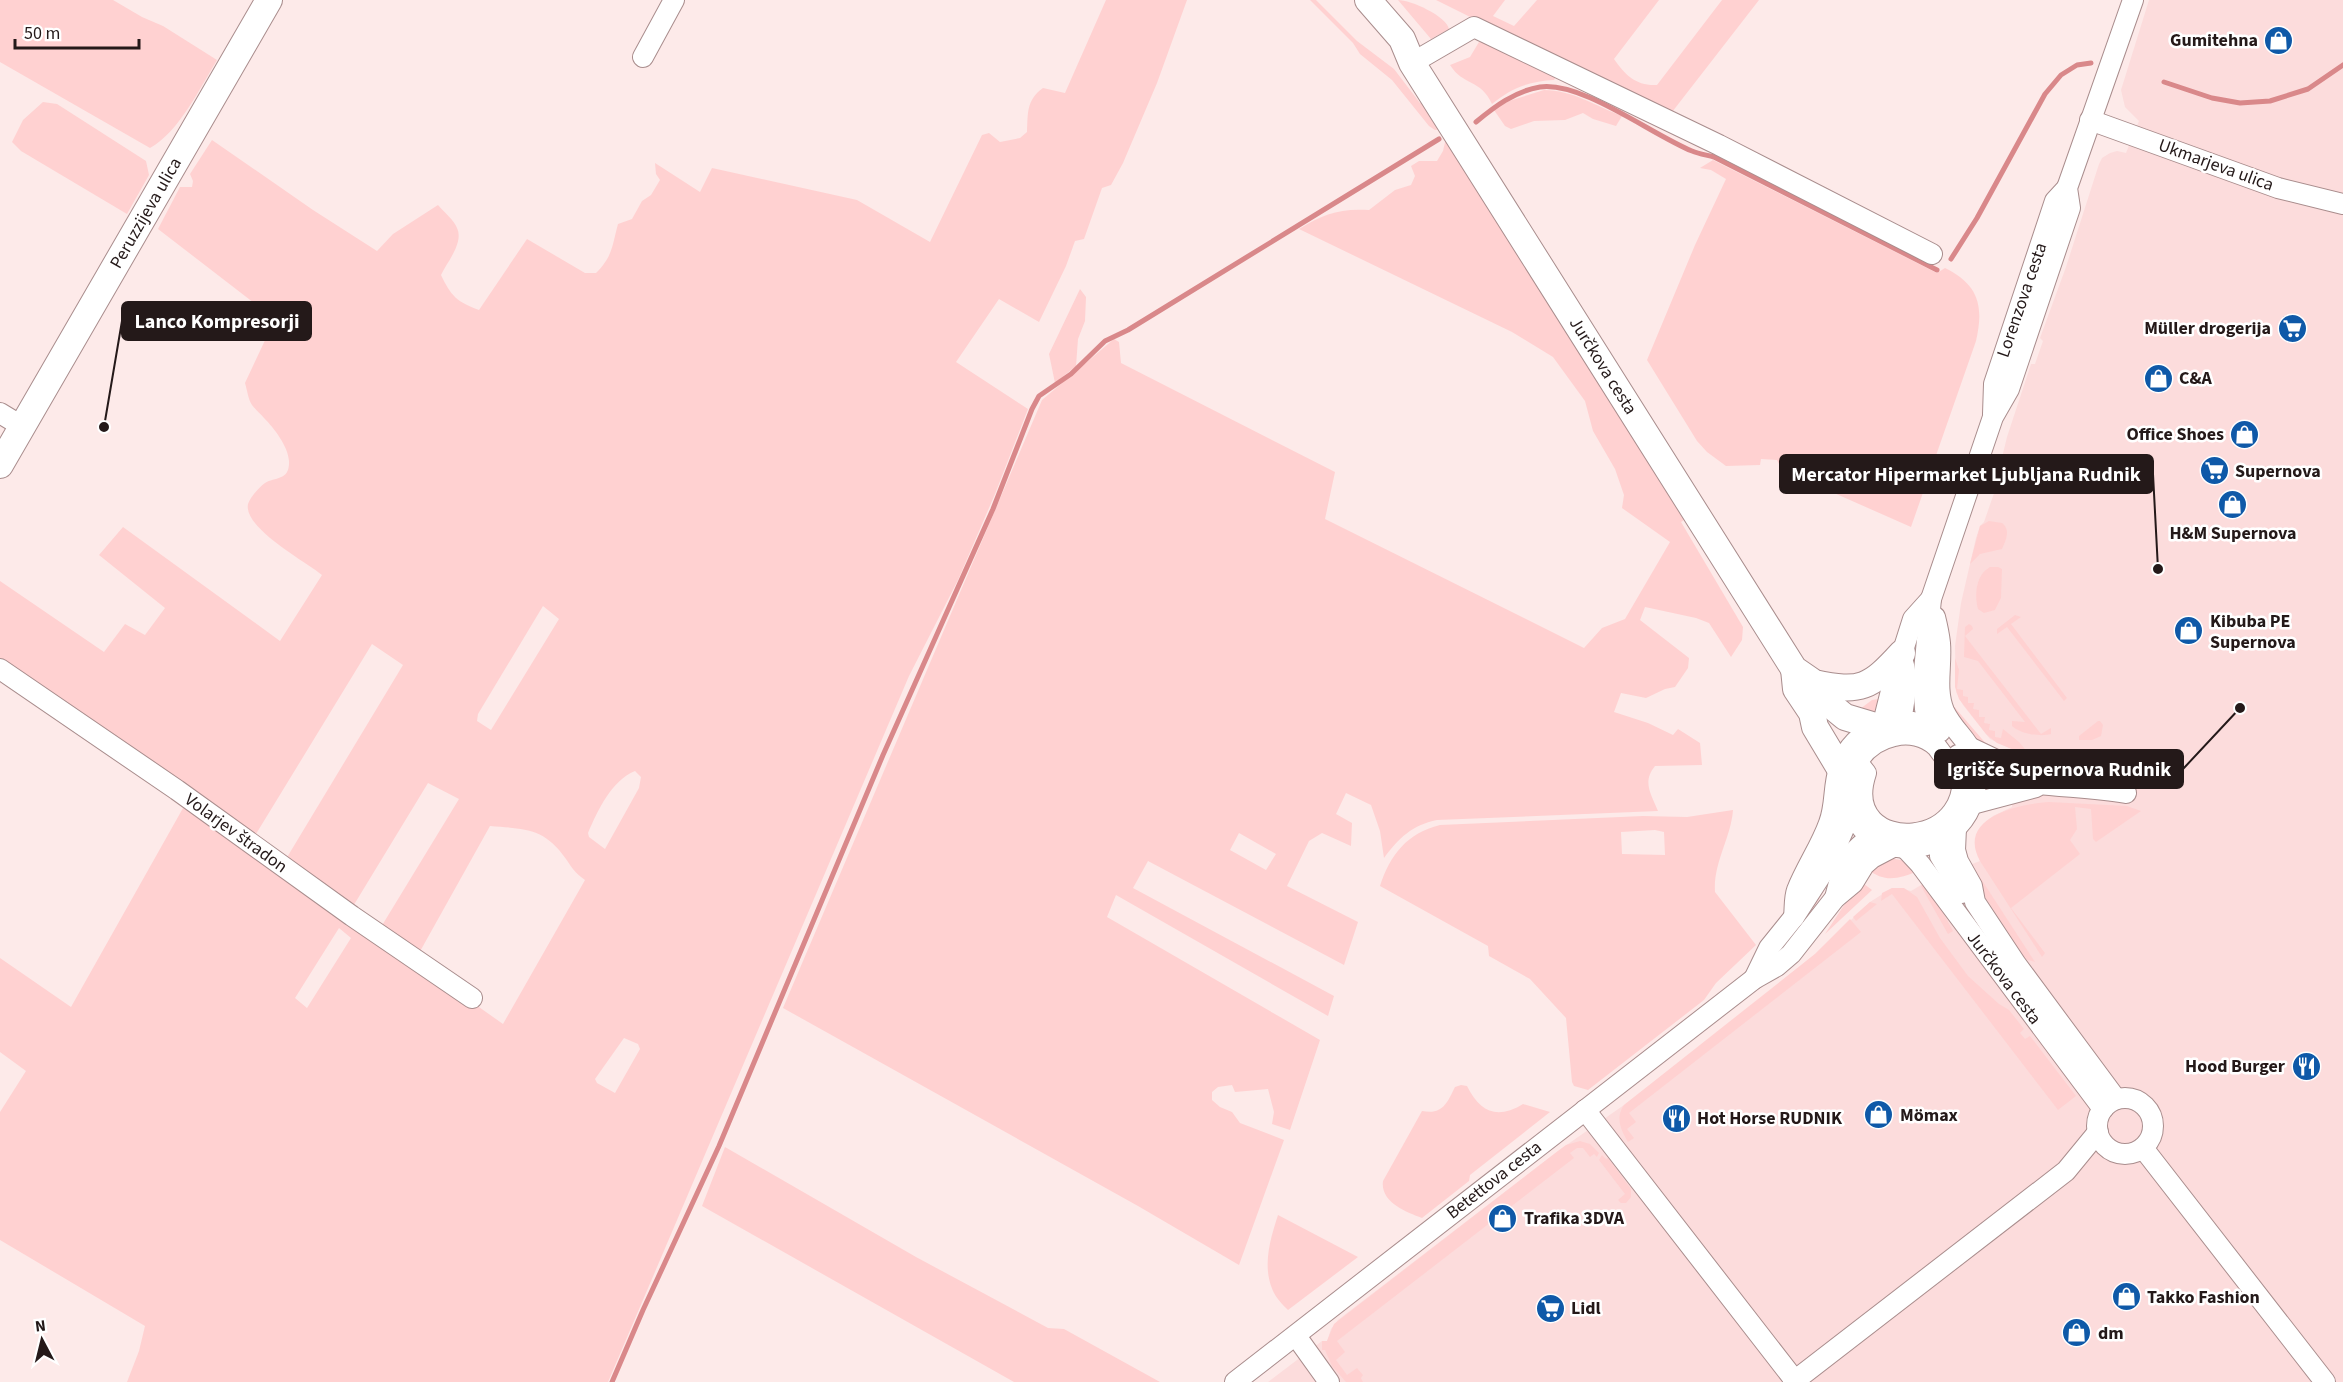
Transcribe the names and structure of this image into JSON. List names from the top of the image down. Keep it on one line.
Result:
{"streets":{"main road":["Peruzzijeva ulica","Jurčkova cesta"],"street":["Ukmarjeva ulica","Lorenzova cesta","Volarjev štradon","Betettova cesta"]},"crossings":[["Ukmarjeva ulica","Lorenzova cesta"],["Lorenzova cesta","Jurčkova cesta"],["Jurčkova cesta","Betettova cesta"]],"places":{"shop":["Gumitehna","C&A","Office Shoes","H&M Supernova","Kibuba PE Supernova","Mömax","Trafika 3DVA","Takko Fashion","dm"],"supermarket":["Müller drogerija","Supernova","Lidl"],"other":["Lanco Kompresorji","Mercator Hipermarket Ljubljana Rudnik","Igrišče Supernova Rudnik"],"restaurant":["Hood Burger","Hot Horse RUDNIK"]},"scale_bar":"50 m","north":"top"}
